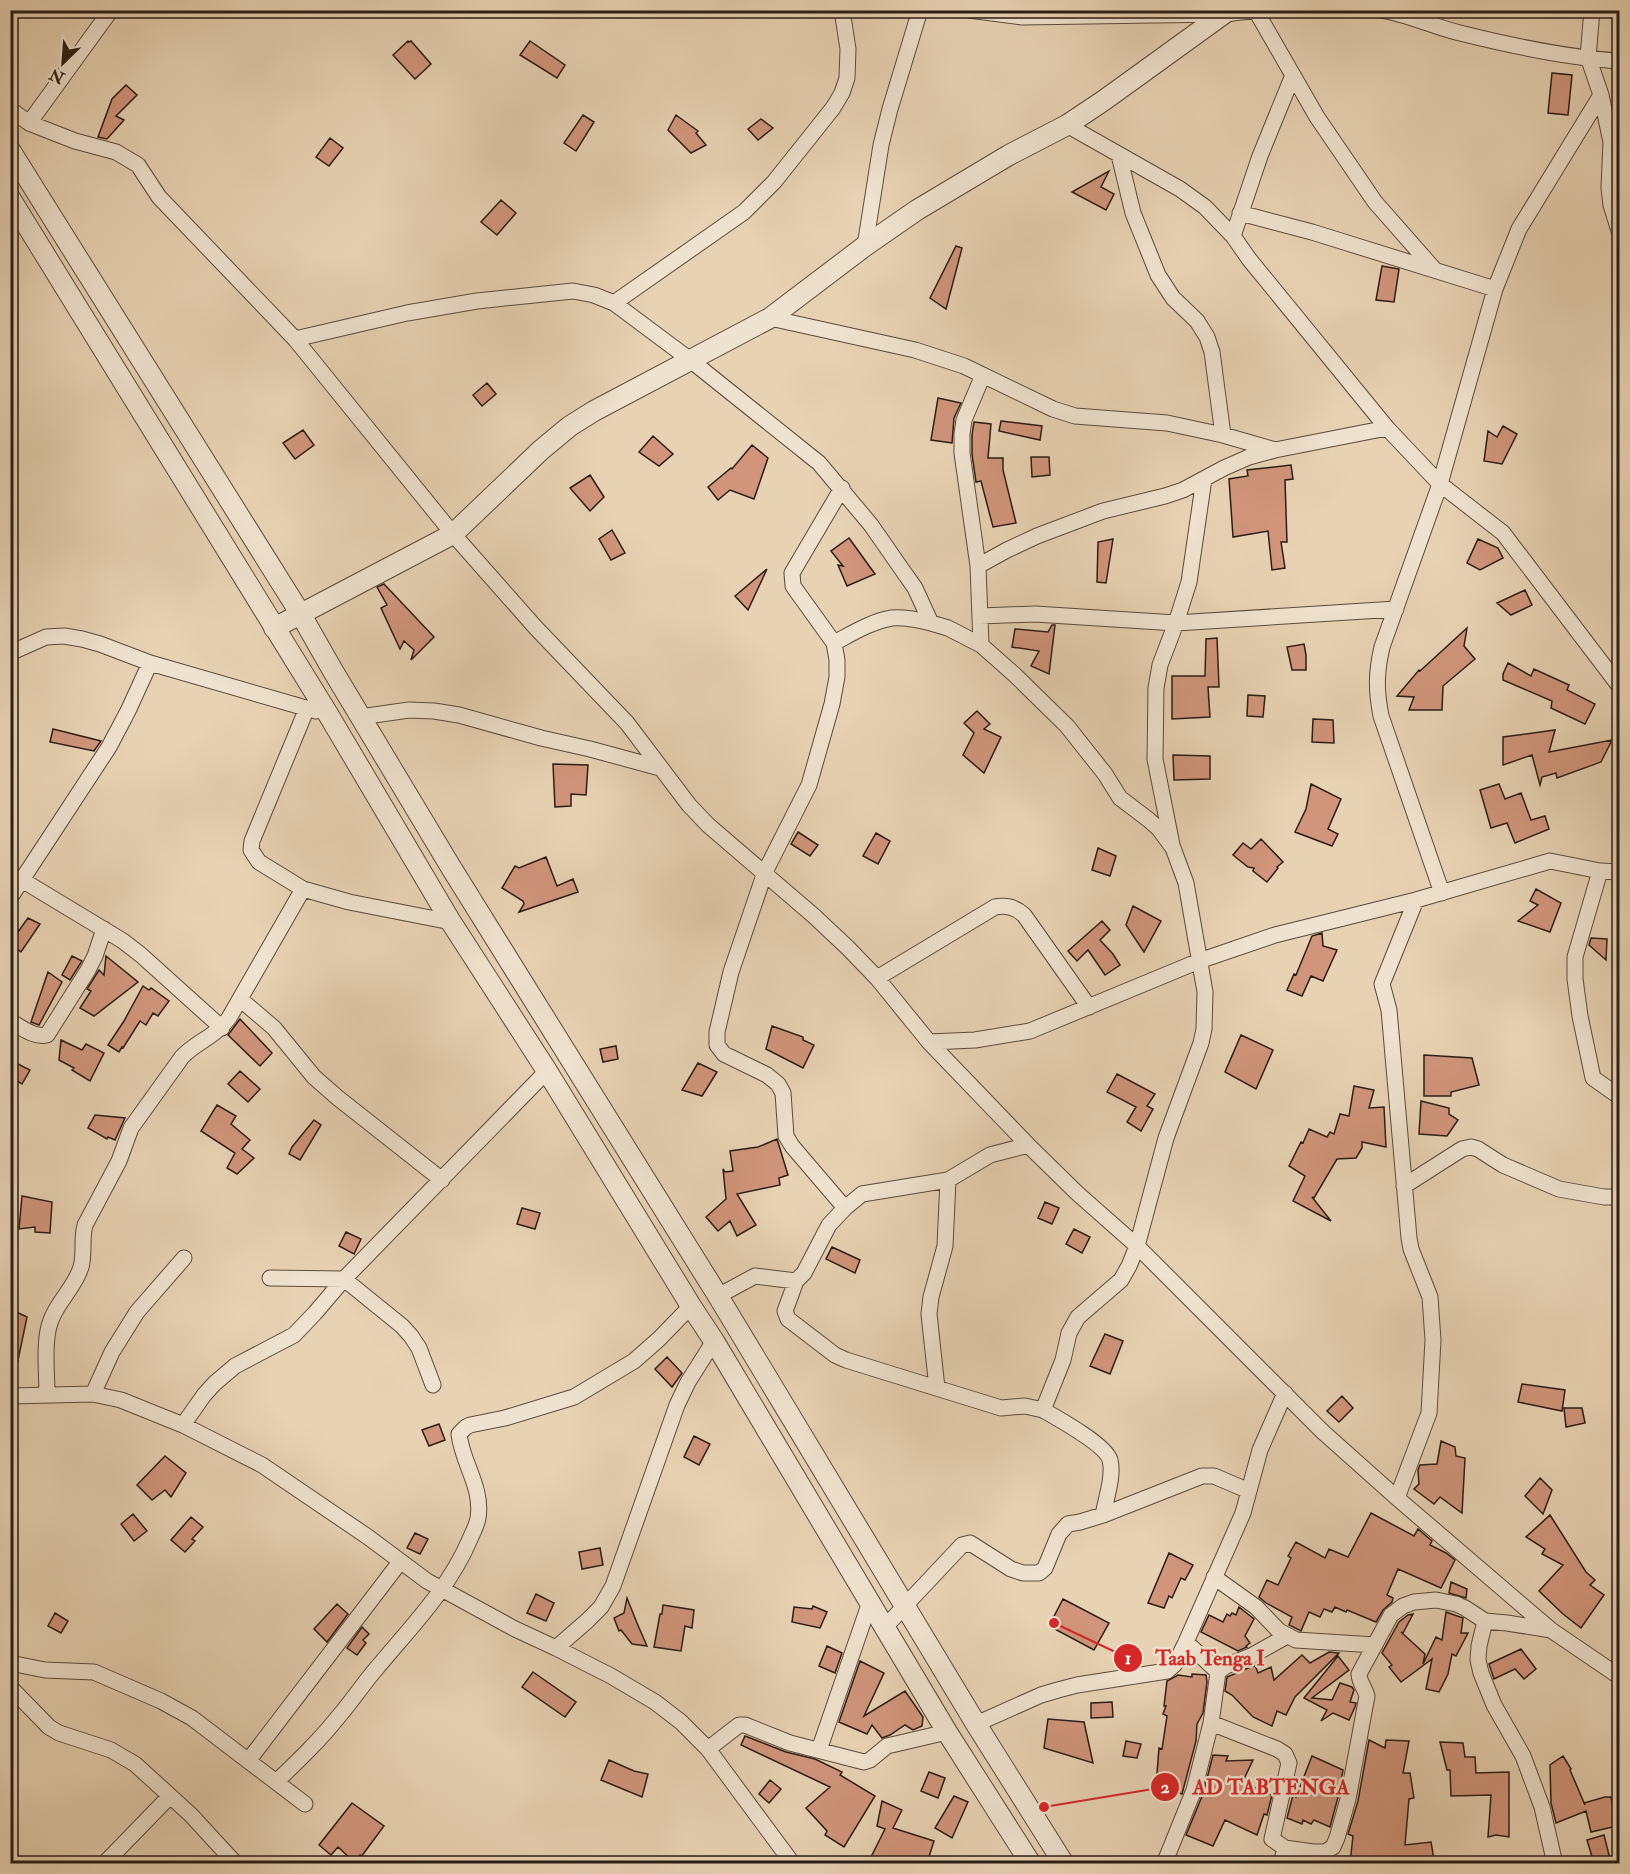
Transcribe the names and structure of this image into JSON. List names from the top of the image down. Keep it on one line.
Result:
{"places":["Taab Tenga I","AD TABTENGA"],"north":"bottom left"}
